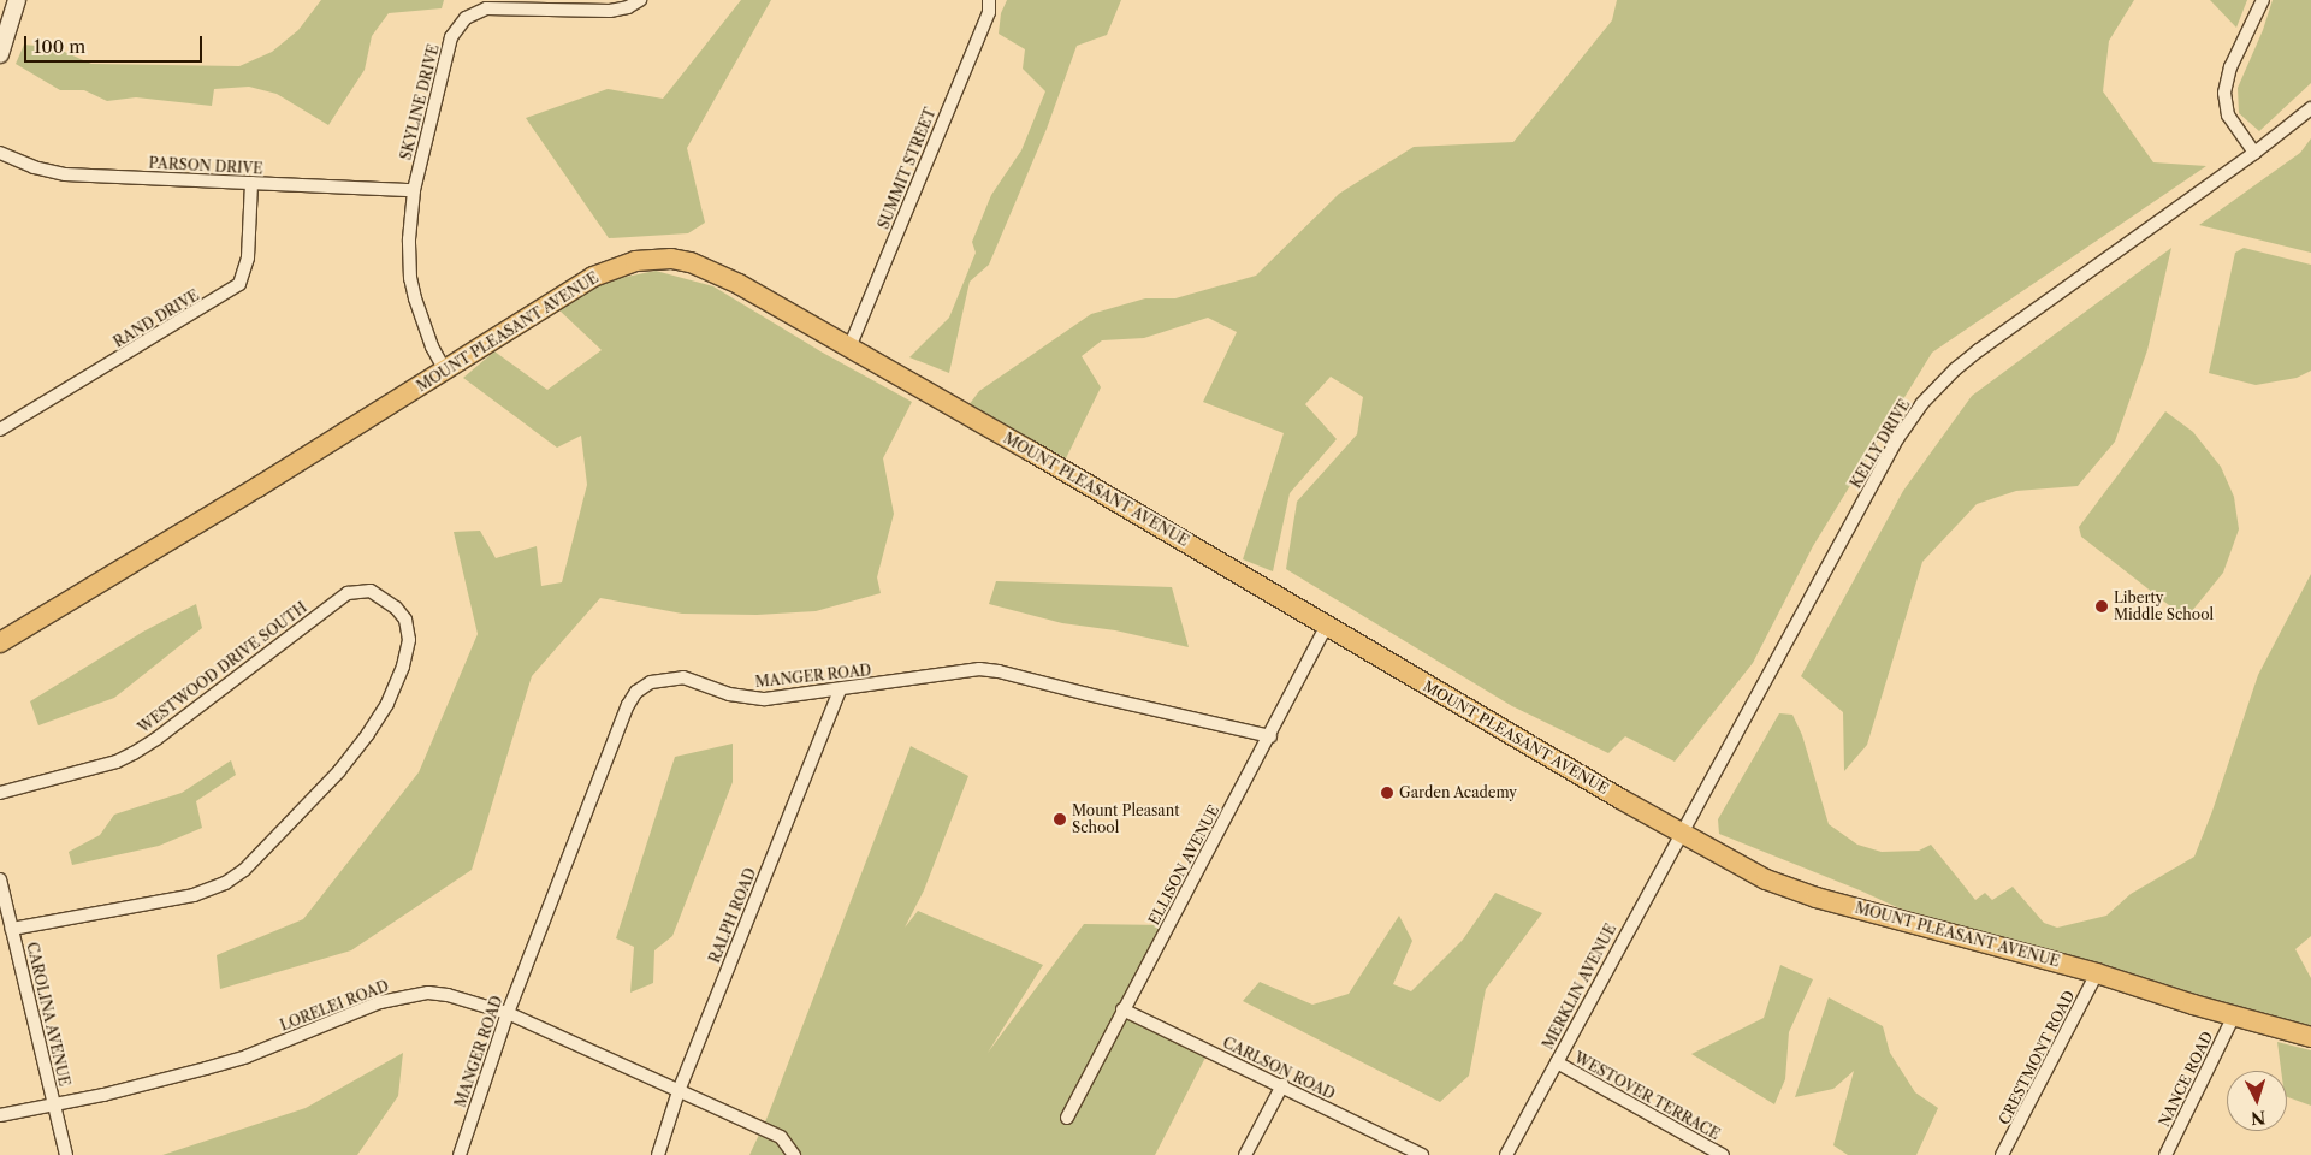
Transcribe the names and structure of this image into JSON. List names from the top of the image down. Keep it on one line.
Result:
{"streets":{"main road":["MOUNT PLEASANT AVENUE"],"street":["SKYLINE DRIVE","PARSON DRIVE","SUMMIT STREET","RAND DRIVE","KELLY DRIVE","WESTWOOD DRIVE SOUTH","MANGER ROAD","ELLISON AVENUE","RALPH ROAD","MERKLIN AVENUE","LORELEI ROAD","CAROLINA AVENUE","CRESTMONT ROAD","CARLSON ROAD","NANCE ROAD","WESTOVER TERRACE"]},"crossings":[["SKYLINE DRIVE","PARSON DRIVE"],["SKYLINE DRIVE","MOUNT PLEASANT AVENUE"],["PARSON DRIVE","RAND DRIVE"],["SUMMIT STREET","MOUNT PLEASANT AVENUE"],["MOUNT PLEASANT AVENUE","KELLY DRIVE"],["MOUNT PLEASANT AVENUE","ELLISON AVENUE"],["MOUNT PLEASANT AVENUE","MERKLIN AVENUE"],["MOUNT PLEASANT AVENUE","CRESTMONT ROAD"],["MOUNT PLEASANT AVENUE","NANCE ROAD"],["KELLY DRIVE","MERKLIN AVENUE"],["WESTWOOD DRIVE SOUTH","CAROLINA AVENUE"],["MANGER ROAD","ELLISON AVENUE"],["MANGER ROAD","RALPH ROAD"],["MANGER ROAD","LORELEI ROAD"],["ELLISON AVENUE","CARLSON ROAD"],["RALPH ROAD","LORELEI ROAD"],["MERKLIN AVENUE","WESTOVER TERRACE"],["LORELEI ROAD","CAROLINA AVENUE"]],"places":["Liberty Middle School","Garden Academy","Mount Pleasant School"],"scale_bar":"100 m","north":"bottom"}
